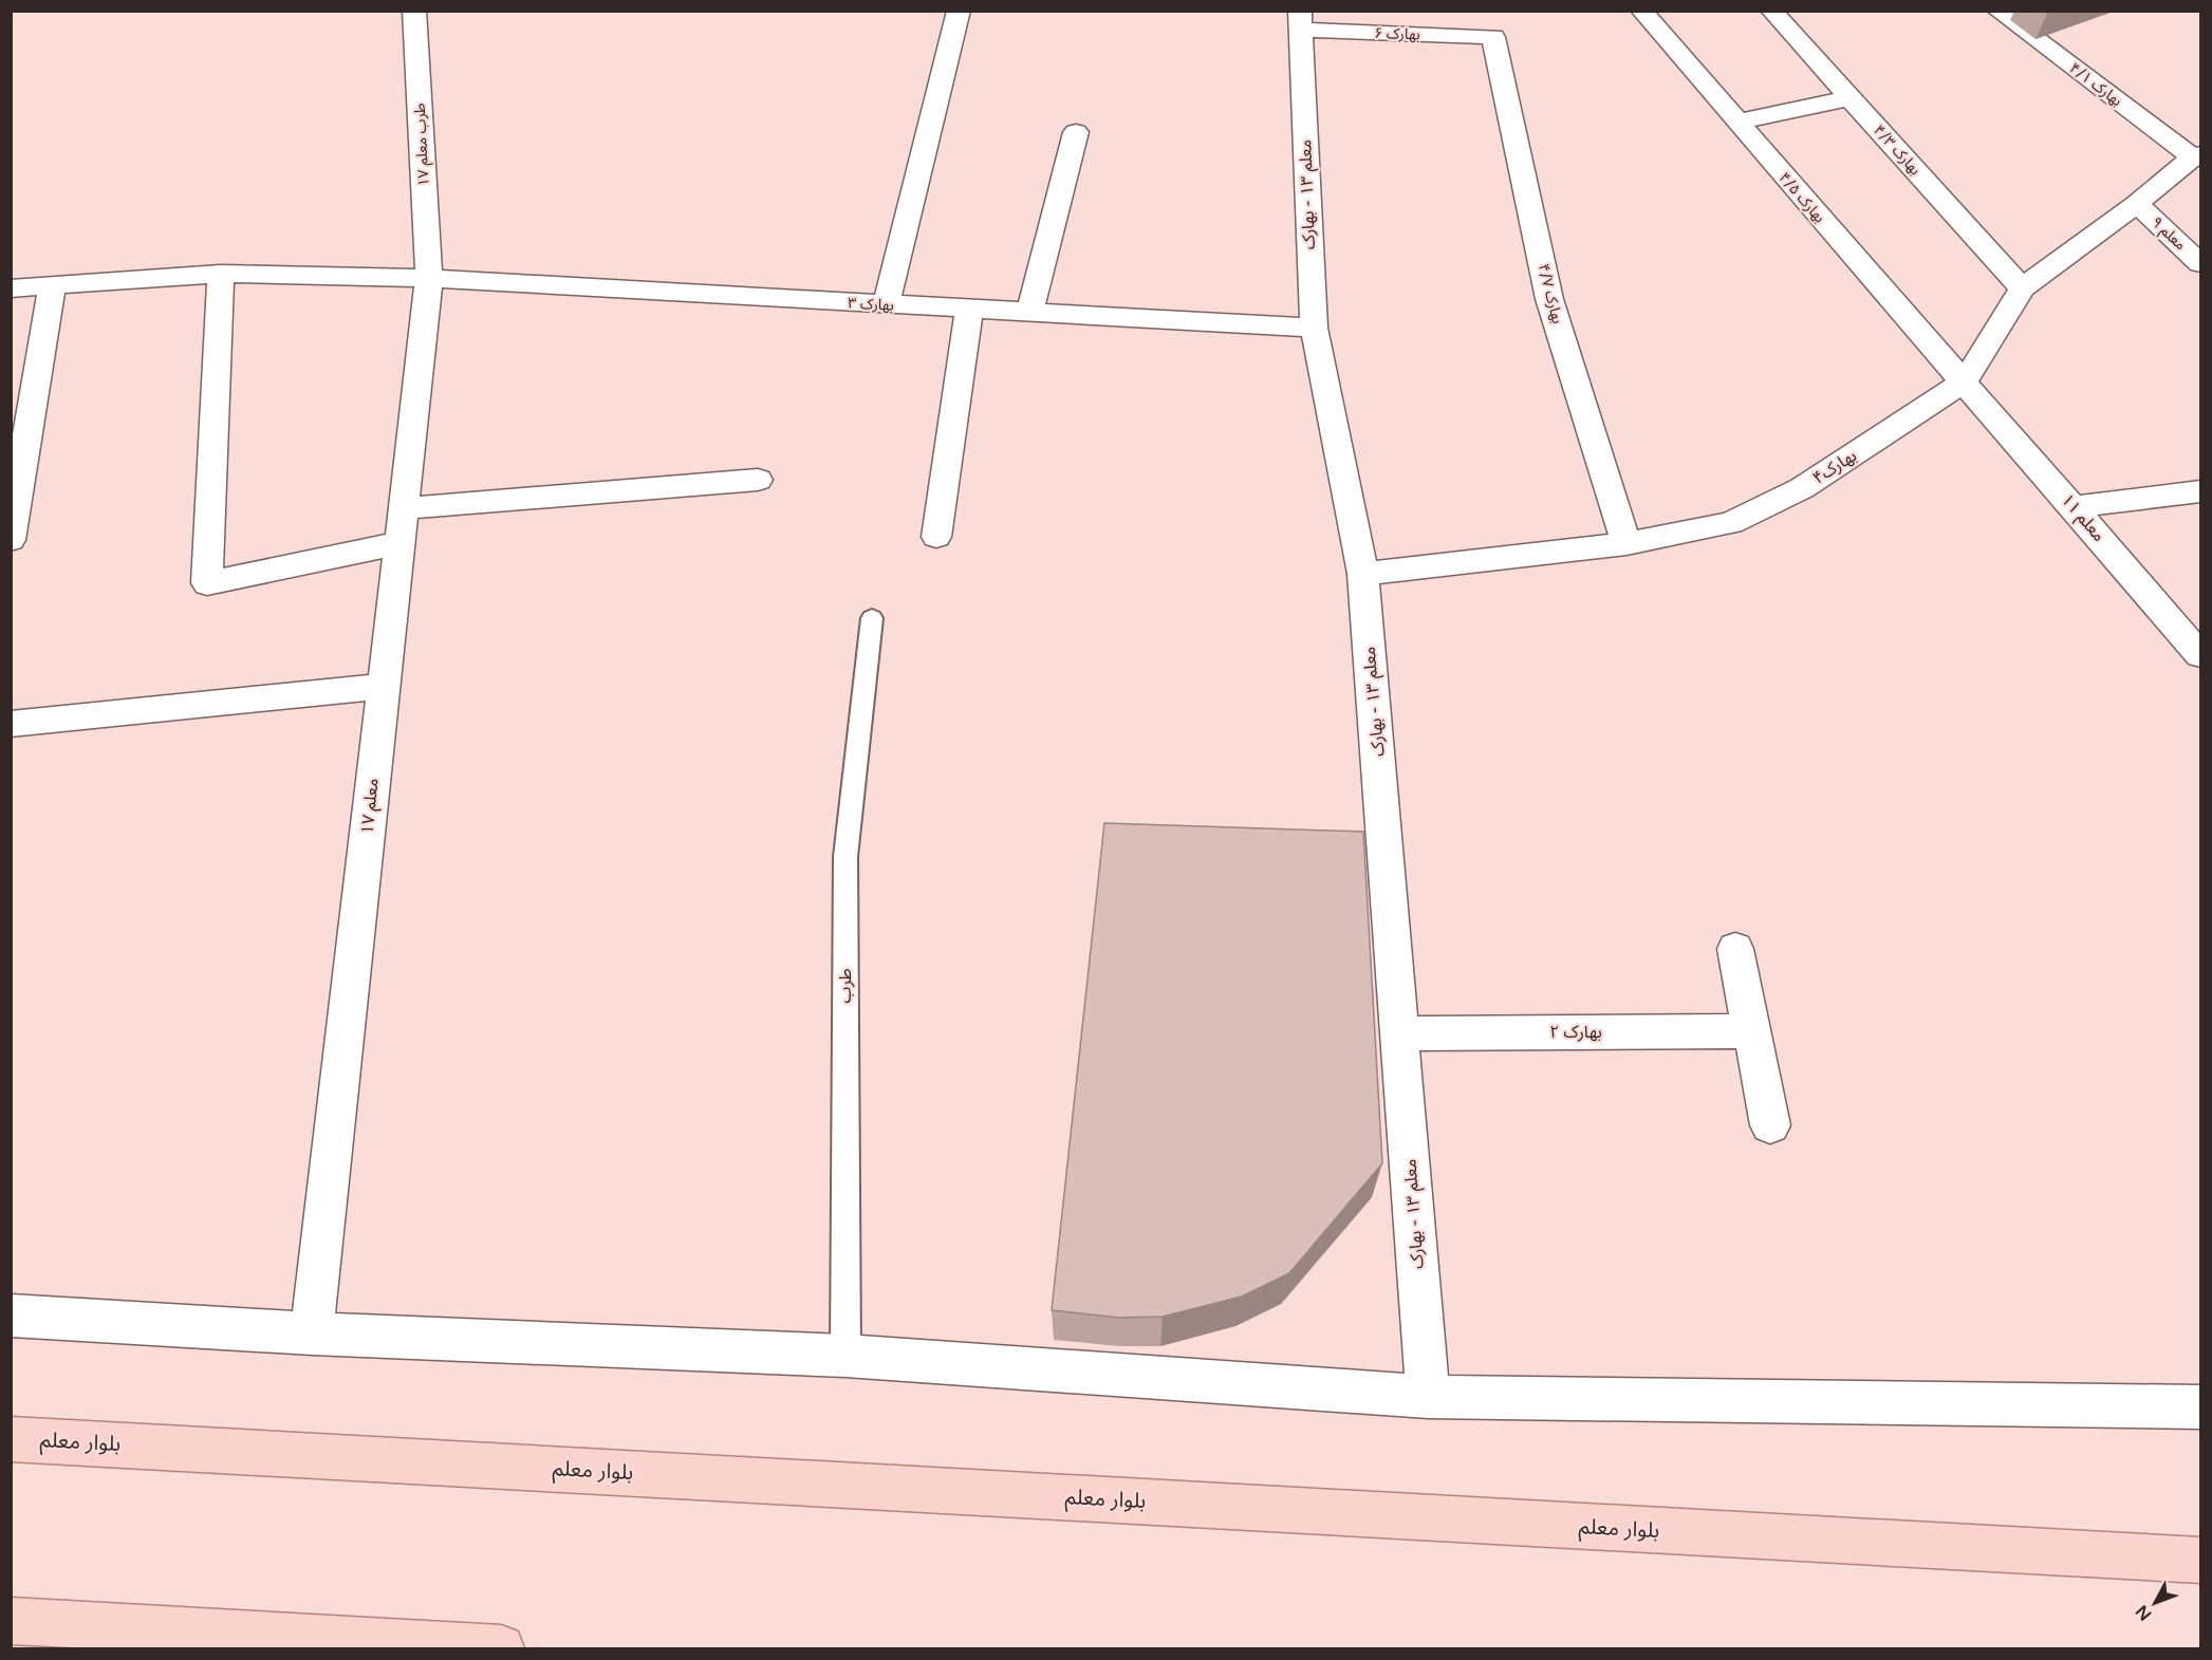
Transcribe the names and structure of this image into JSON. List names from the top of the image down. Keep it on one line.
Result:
{"streets":{"main road":["بلوار معلم"],"street":["بهارک ۶","بهارک ۴/۱","طرب معلم ۱۷","بهارک ۴/۳","معلم ۱۳ - بهارک","بهارک ۴/۵","معلم ۹","بهارک ۴/۷","بهارک ۳","بهارک۴","معلم ۱۱","معلم ۱۷","بهارک ۲"],"lane":["طرب"]},"crossings":[["بهارک ۶","معلم ۱۳ - بهارک"],["بهارک ۶","بهارک ۴/۷"],["بهارک ۴/۱","بهارک۴"],["طرب معلم ۱۷","بهارک ۳"],["طرب معلم ۱۷","معلم ۱۷"],["بهارک ۴/۳","بهارک۴"],["معلم ۱۳ - بهارک","بهارک ۳"],["معلم ۱۳ - بهارک","بهارک۴"],["معلم ۱۳ - بهارک","بهارک ۲"],["بهارک ۴/۵","بهارک۴"],["بهارک ۴/۵","معلم ۱۱"],["معلم ۹","بهارک۴"],["بهارک ۴/۷","بهارک۴"],["بهارک ۳","معلم ۱۷"],["بهارک۴","معلم ۱۱"]],"north":"bottom left"}
